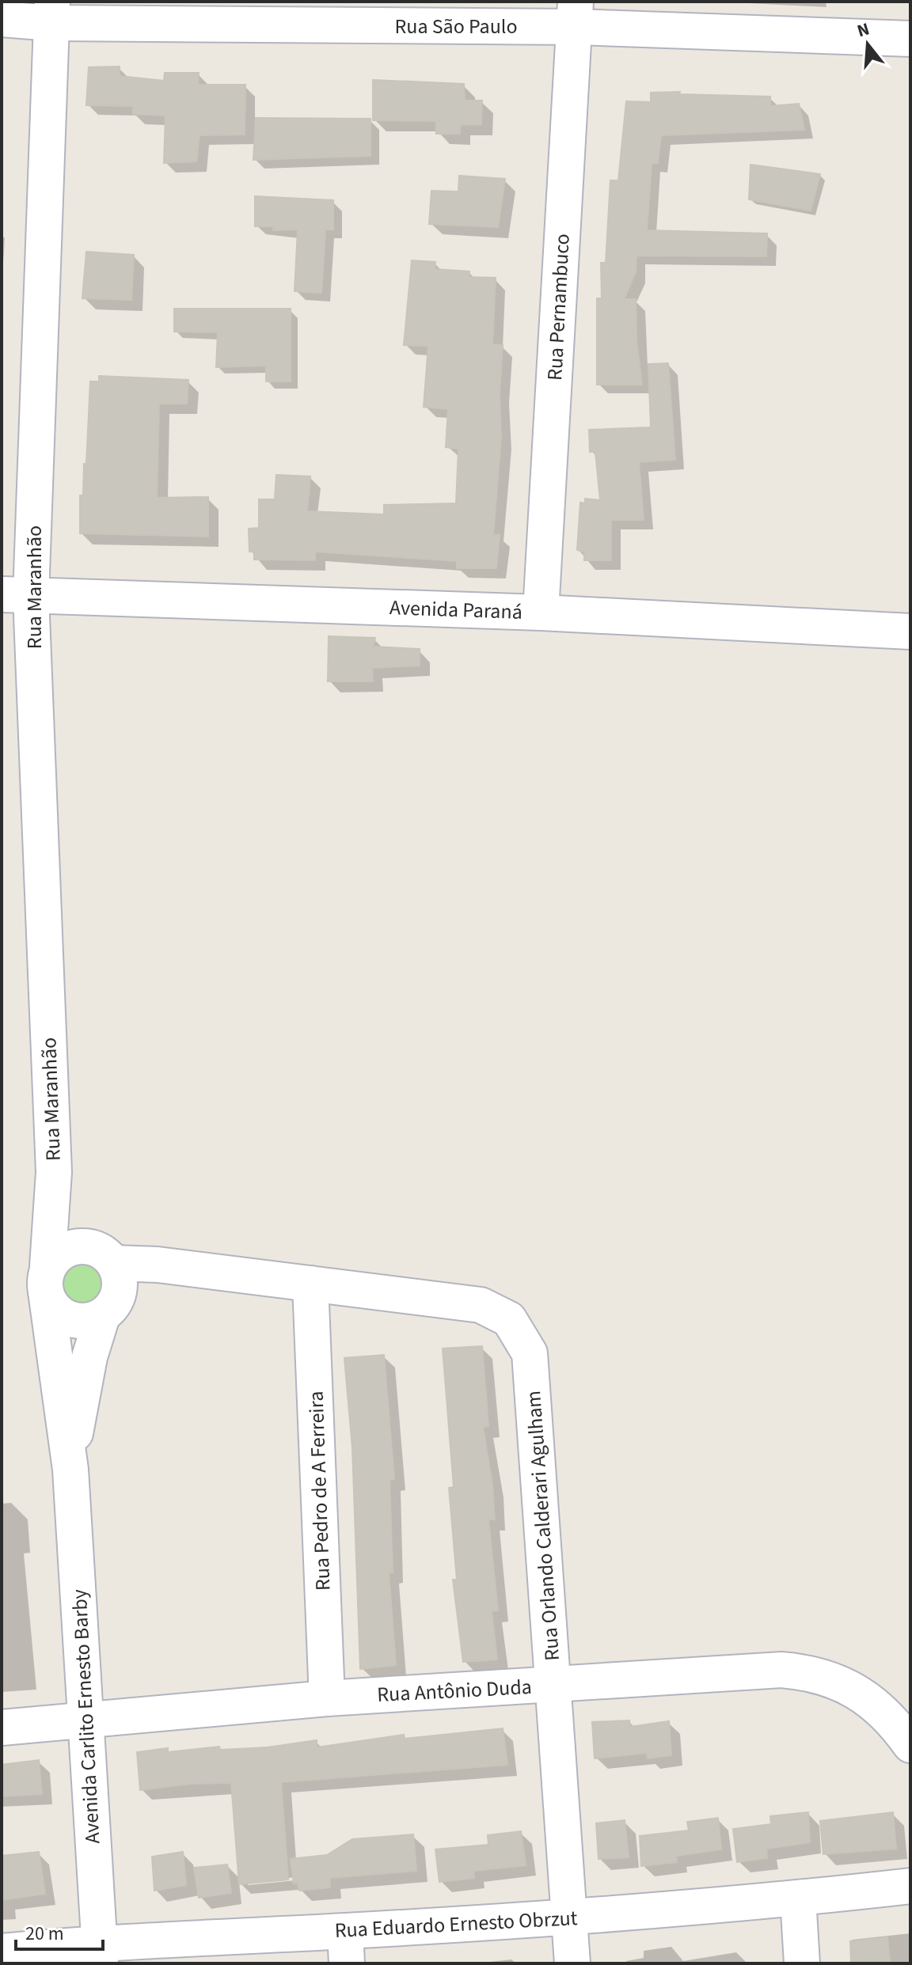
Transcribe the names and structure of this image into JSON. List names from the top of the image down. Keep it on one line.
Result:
{"streets":{"street":["Rua São Paulo","Rua Pernambuco","Rua Maranhão","Avenida Paraná","Rua Pedro de A Ferreira","Rua Orlando Calderari Agulham","Rua Antônio Duda","Avenida Carlito Ernesto Barby","Rua Eduardo Ernesto Obrzut"]},"crossings":[["Rua São Paulo","Rua Pernambuco"],["Rua São Paulo","Rua Maranhão"],["Rua Pernambuco","Avenida Paraná"],["Rua Maranhão","Avenida Paraná"],["Rua Maranhão","Avenida Carlito Ernesto Barby"],["Rua Pedro de A Ferreira","Rua Orlando Calderari Agulham"],["Rua Pedro de A Ferreira","Rua Antônio Duda"],["Rua Orlando Calderari Agulham","Rua Antônio Duda"],["Rua Orlando Calderari Agulham","Rua Eduardo Ernesto Obrzut"],["Rua Antônio Duda","Avenida Carlito Ernesto Barby"],["Avenida Carlito Ernesto Barby","Rua Eduardo Ernesto Obrzut"]],"scale_bar":"20 m","north":"top"}
